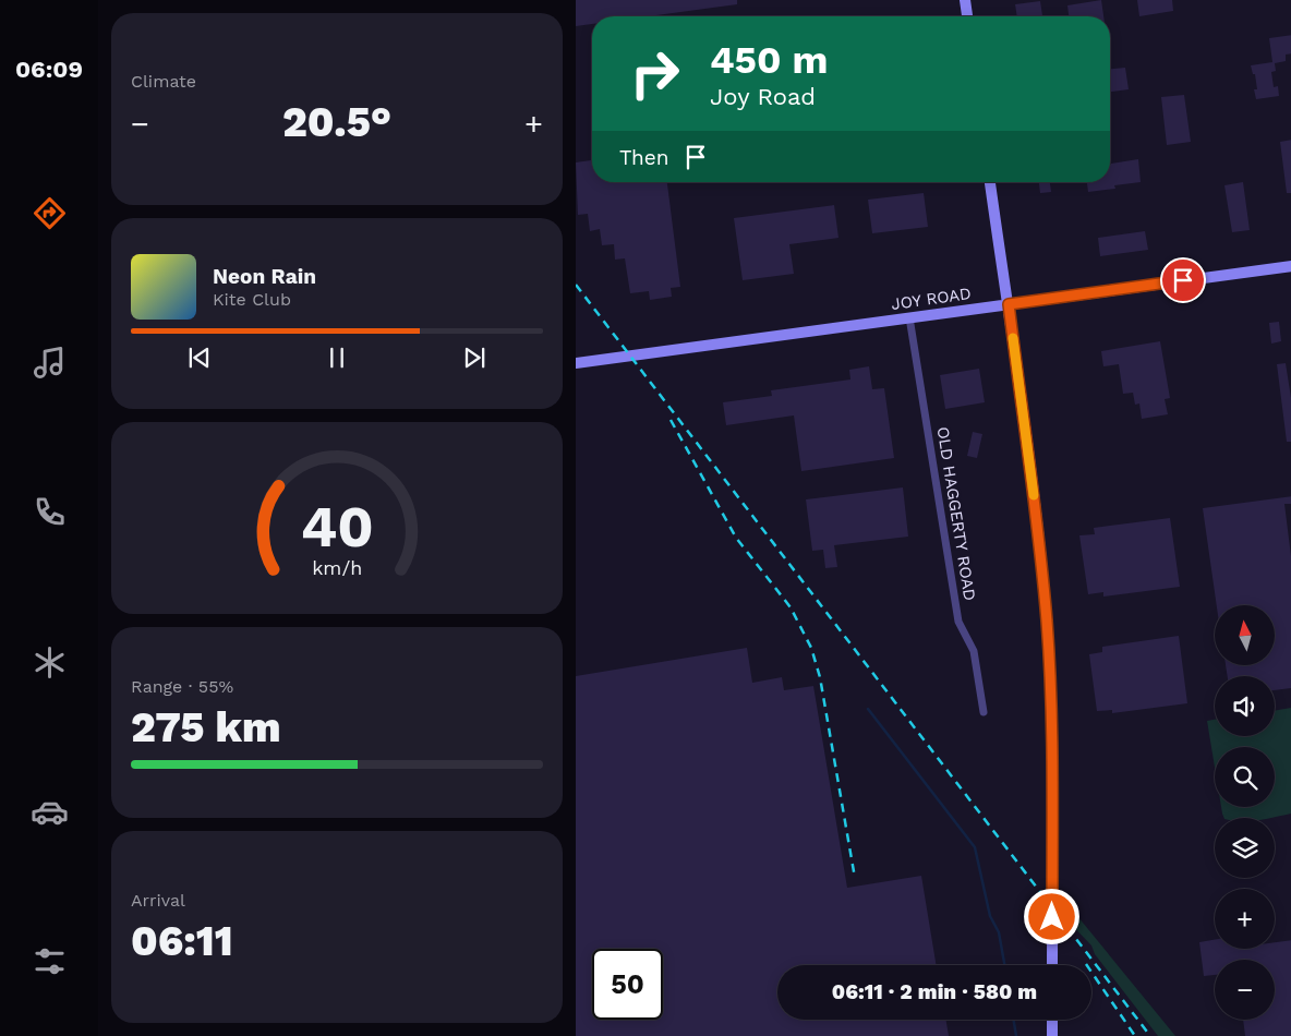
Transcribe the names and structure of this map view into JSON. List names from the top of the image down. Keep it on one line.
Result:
{"streets":{"main road":["JOY ROAD"],"street":["OLD HAGGERTY ROAD"]},"crossings":[["JOY ROAD","OLD HAGGERTY ROAD"]],"north":"top","page":{"tabs":"06:09","tile":["Climate",["Range · 55%","275 km"],["Arrival","06:11"]],"turn":["450 m","Joy Road"],"heat":["−","20.5°","+"],"then":"Then","song":["Neon Rain","Kite Club"],"map_buttons":["+","−"],"limit":"50","trip":"06:11 · 2 min · 580 m","gauge":["40","km/h"]}}
